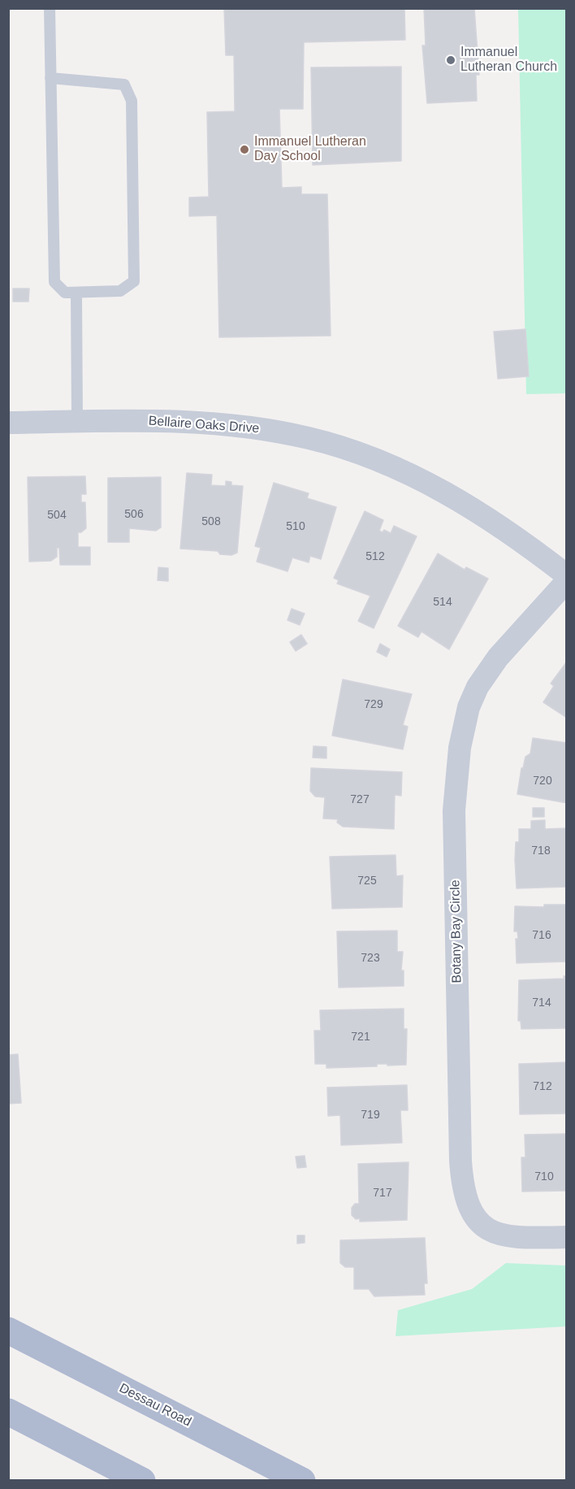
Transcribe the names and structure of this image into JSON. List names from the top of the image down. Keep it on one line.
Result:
{"streets":{"main road":["Dessau Road"],"street":["Bellaire Oaks Drive","Botany Bay Circle"]},"places":["Immanuel Lutheran Church","Immanuel Lutheran Day School"],"house_numbers":["506","504","508","510","512","514","729","720","727","718","725","716","723","714","721","712","719","710","717"]}
